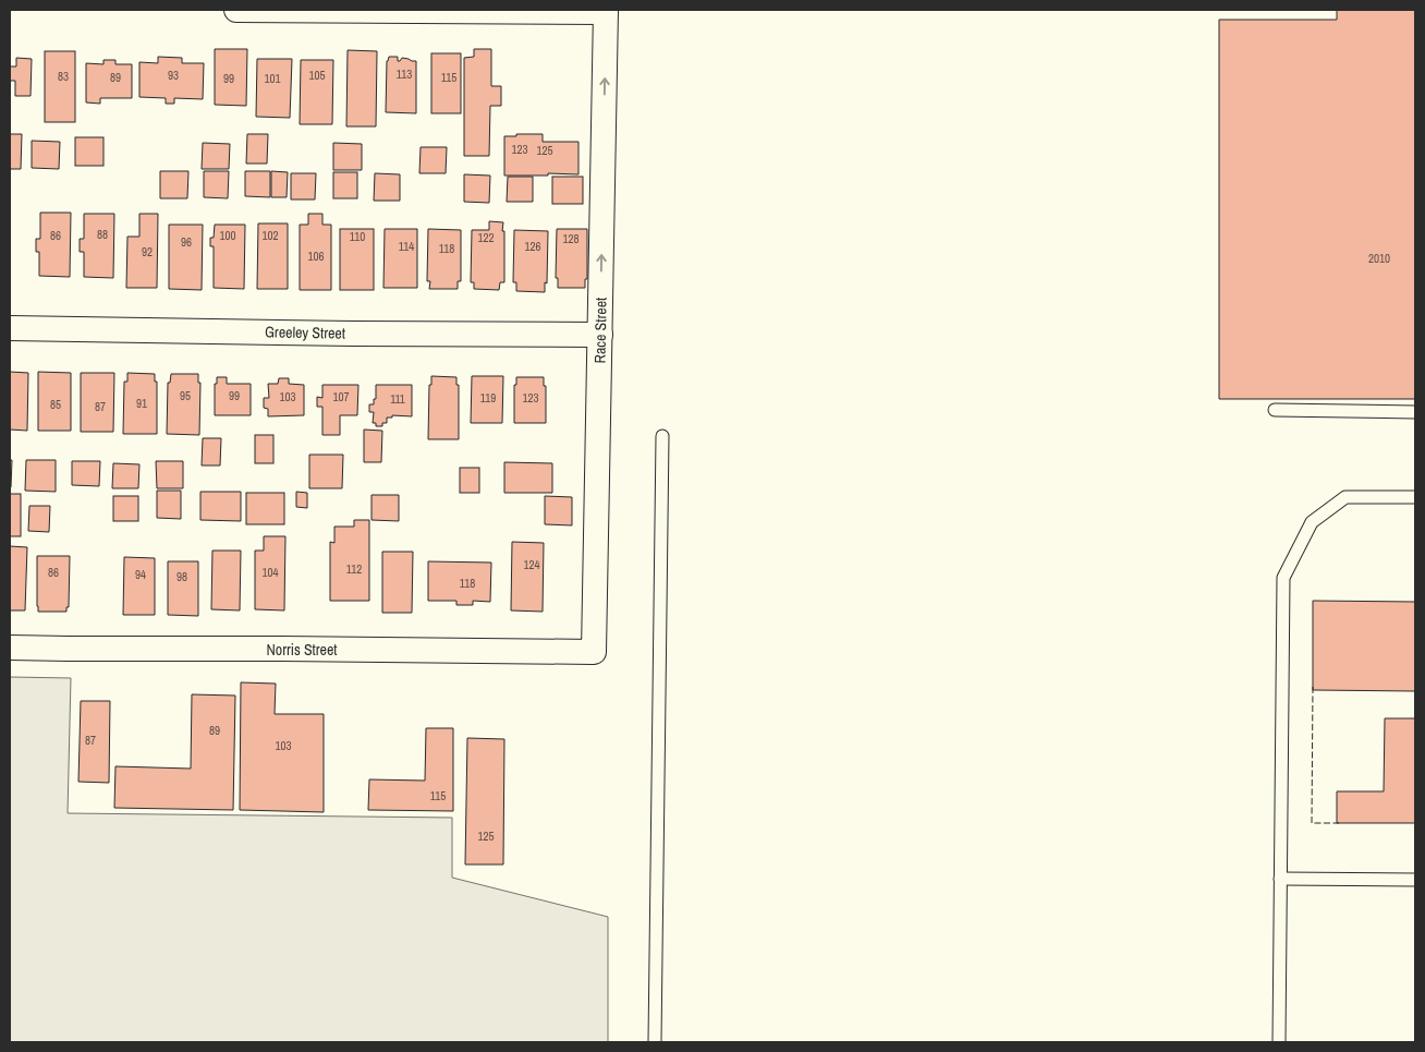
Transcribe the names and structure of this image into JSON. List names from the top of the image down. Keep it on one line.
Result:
{"streets":{"street":["Race Street","Greeley Street","Norris Street"]},"crossings":[["Race Street","Greeley Street"],["Race Street","Norris Street"]],"one_way":["Race Street"],"house_numbers":["113","93","105","83","89","115","99","101","123","125","88","86","100","102","110","122","128","96","114","126","118","92","106","2010","95","99","103","107","119","123","111","91","85","87","124","112","86","104","94","98","118","89","87","103","115","125"]}
